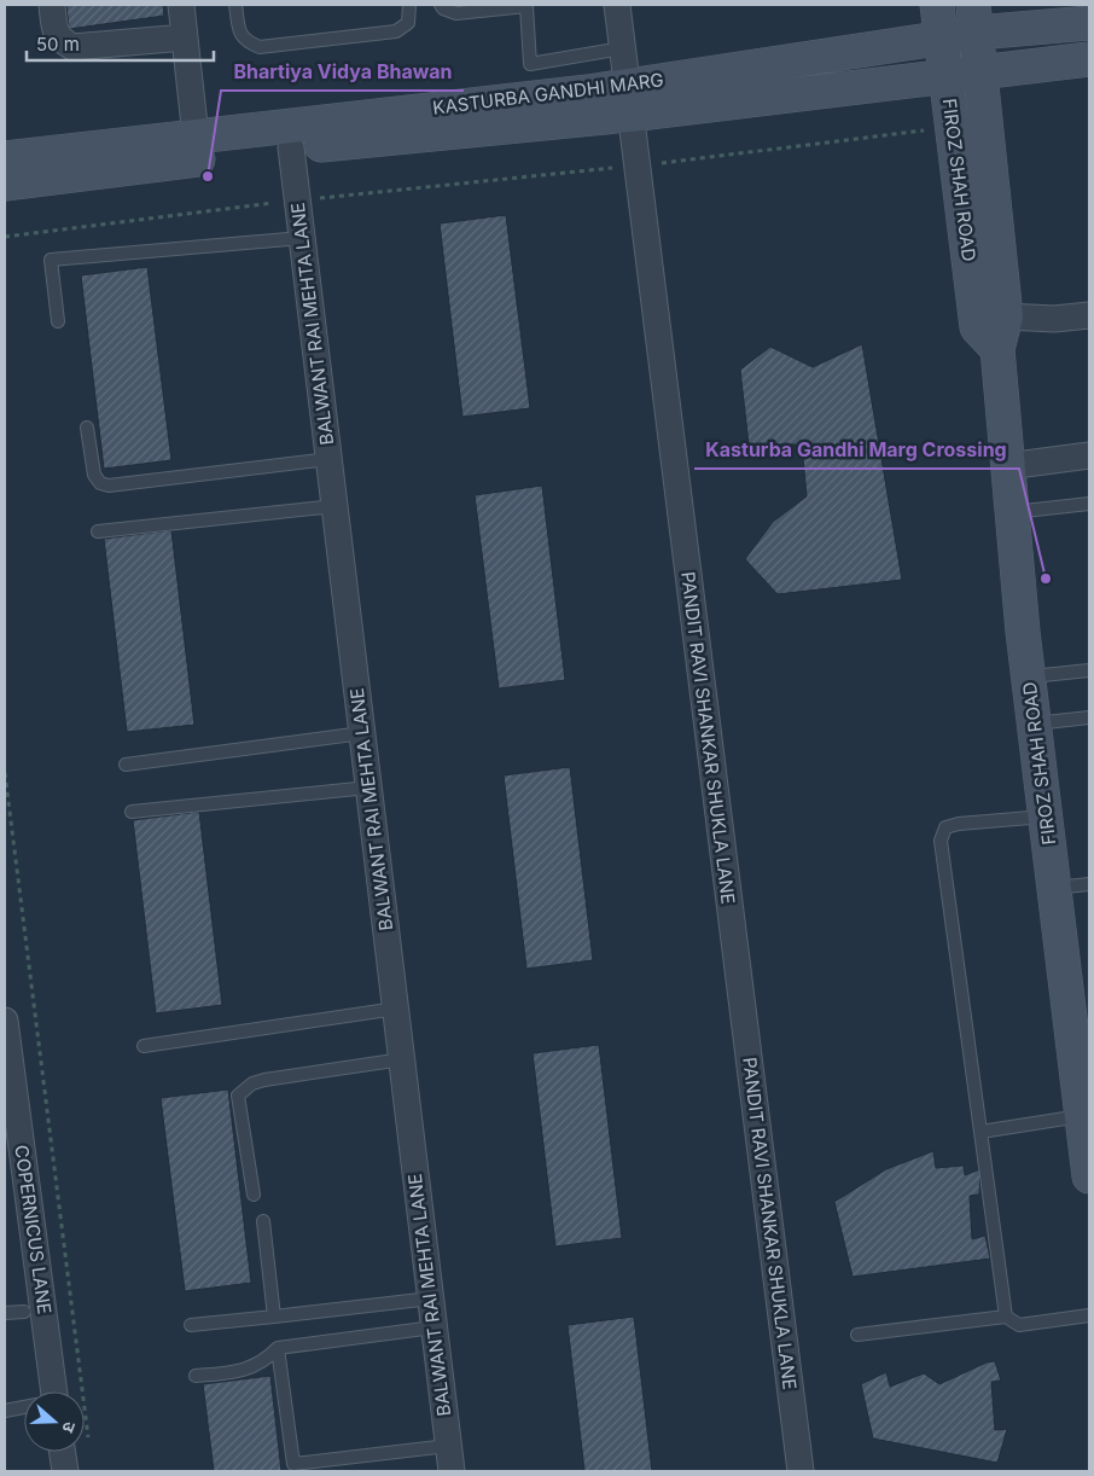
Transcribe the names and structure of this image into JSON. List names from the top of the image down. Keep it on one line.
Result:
{"streets":{"main road":["KASTURBA GANDHI MARG","FIROZ SHAH ROAD"],"street":["BALWANT RAI MEHTA LANE","PANDIT RAVI SHANKAR SHUKLA LANE","COPERNICUS LANE"]},"crossings":[["KASTURBA GANDHI MARG","FIROZ SHAH ROAD"],["KASTURBA GANDHI MARG","BALWANT RAI MEHTA LANE"],["KASTURBA GANDHI MARG","PANDIT RAVI SHANKAR SHUKLA LANE"]],"places":["Bhartiya Vidya Bhawan","Kasturba Gandhi Marg Crossing"],"scale_bar":"50 m","north":"right"}
